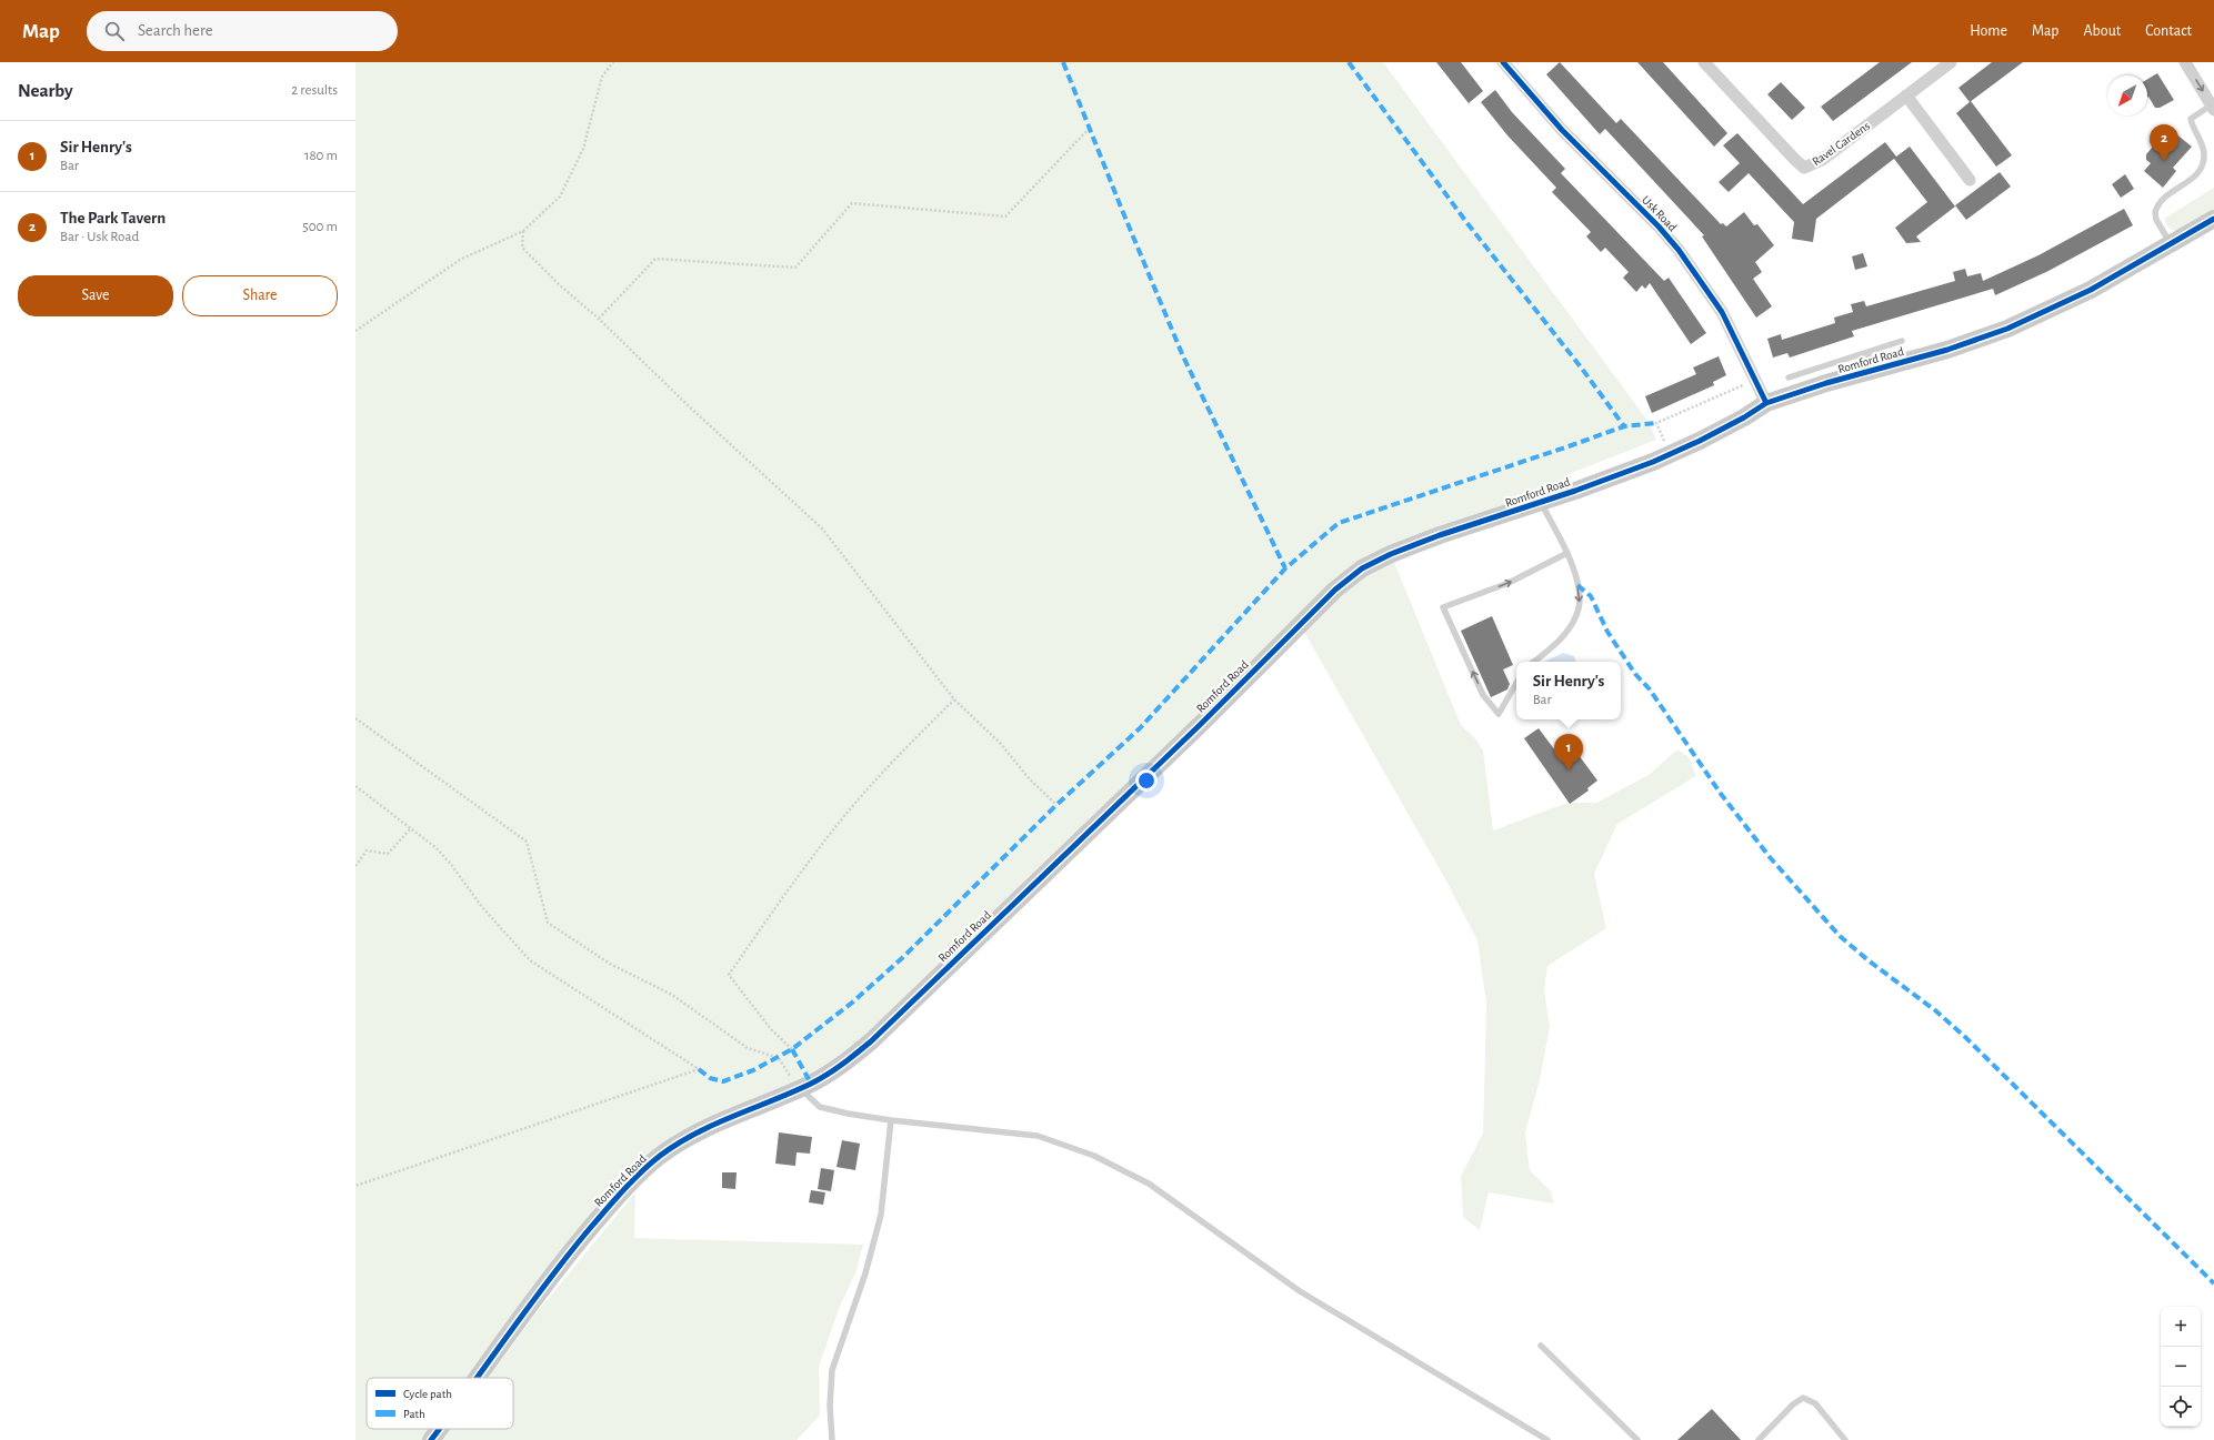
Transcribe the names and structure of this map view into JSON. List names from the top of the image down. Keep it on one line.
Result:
{"streets":{"street":["Ravel Gardens","Usk Road","Romford Road"]},"crossings":[["Usk Road","Romford Road"]],"legend":["Cycle path","Path"],"north":"bottom left","page":{"header":"Map","search":"Search here","nav":["Home","Map","About","Contact"],"heading":["Nearby","2 results"],"list":[{"mark":"1","name":"Sir Henry's","note":"Bar","value":"180 m"},{"mark":"2","name":"The Park Tavern","note":"Bar · Usk Road","value":"500 m"}],"pins":["2","1"],"buttons":["Save","Share"],"popup":["Sir Henry's","Bar"],"map_buttons":["+","−"]}}
